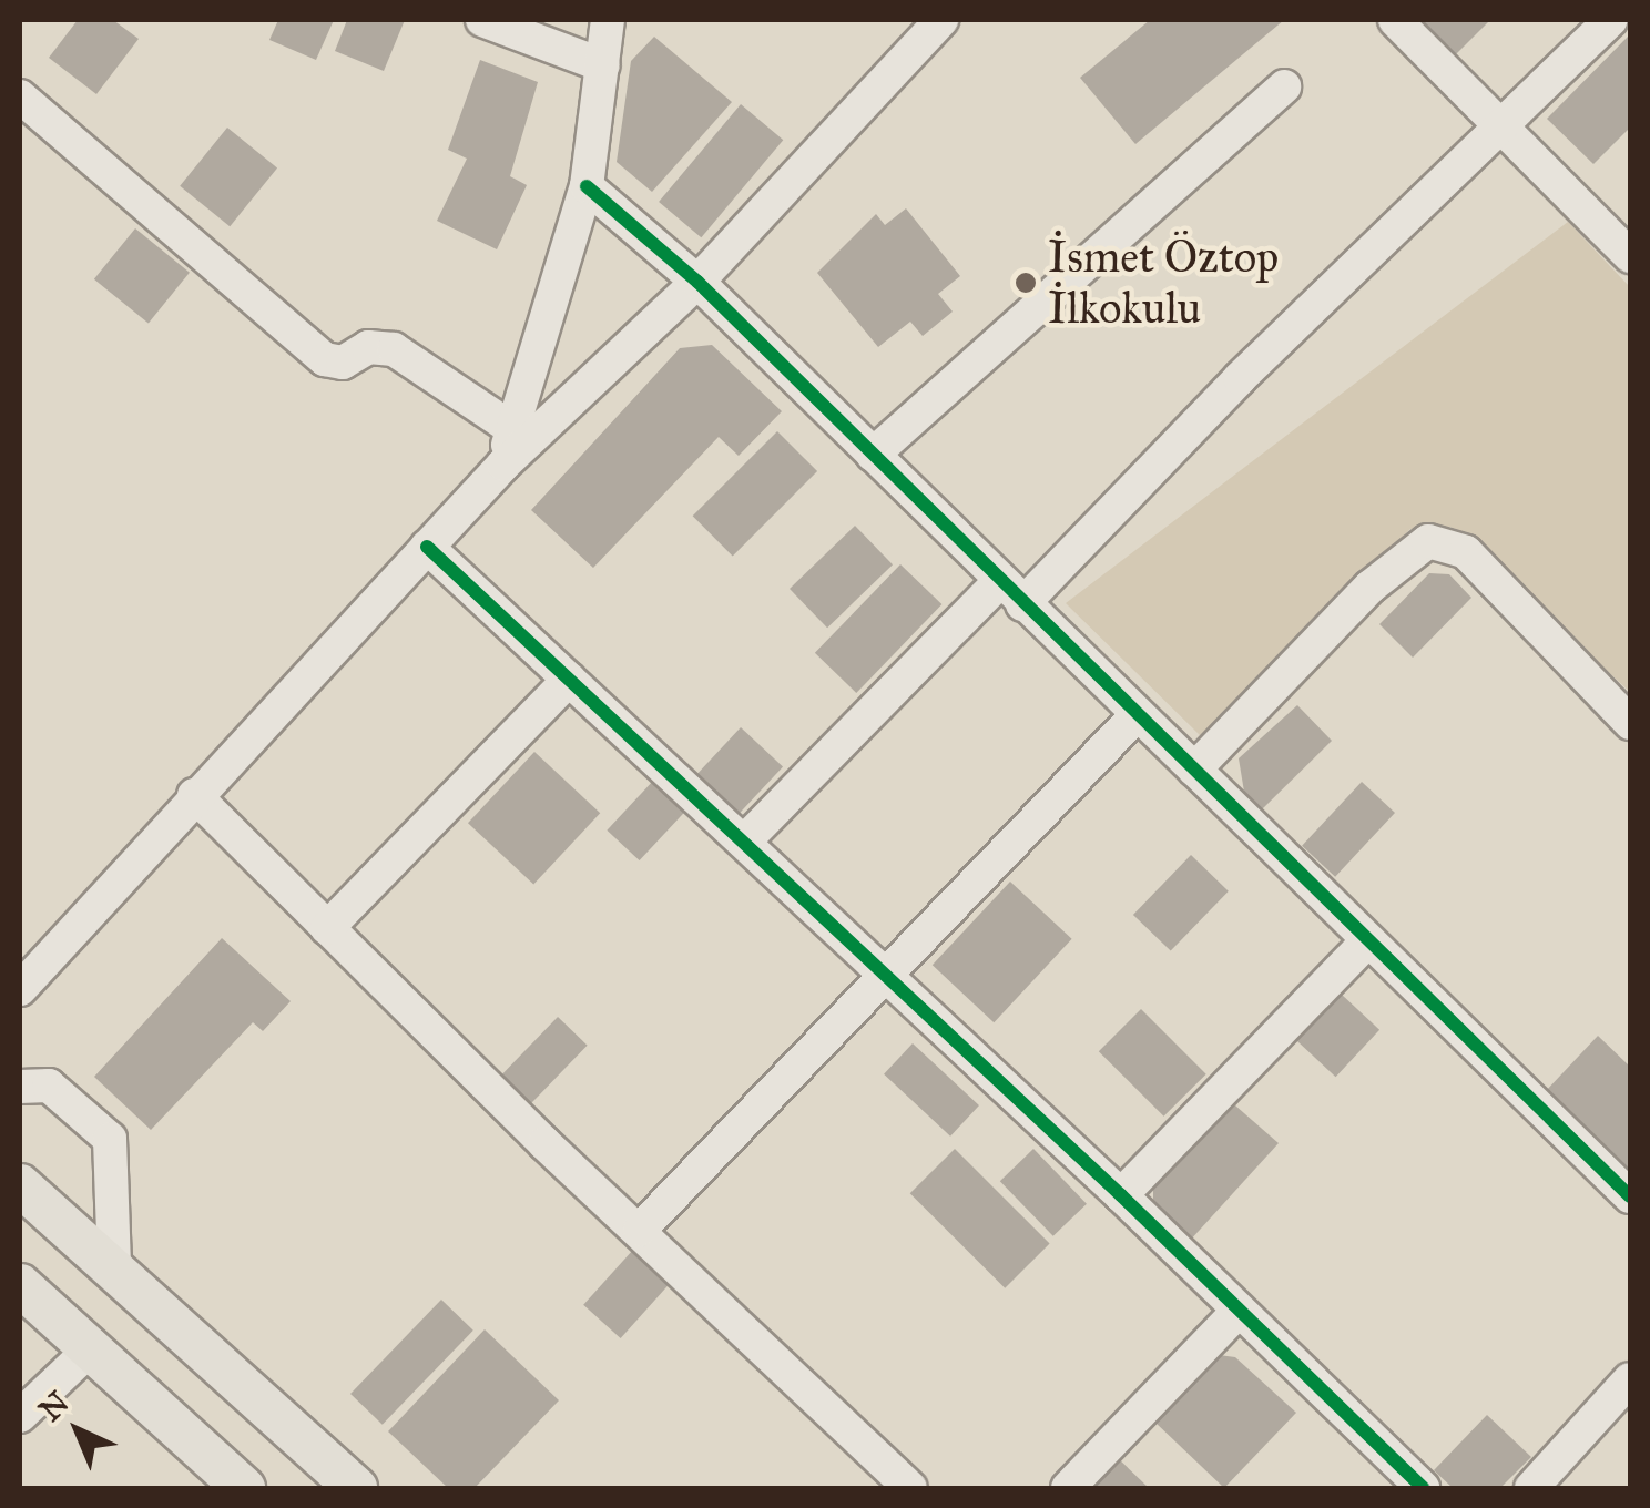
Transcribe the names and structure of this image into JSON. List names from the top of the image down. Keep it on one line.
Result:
{"places":["İsmet Öztop İlkokulu"],"north":"top left"}
